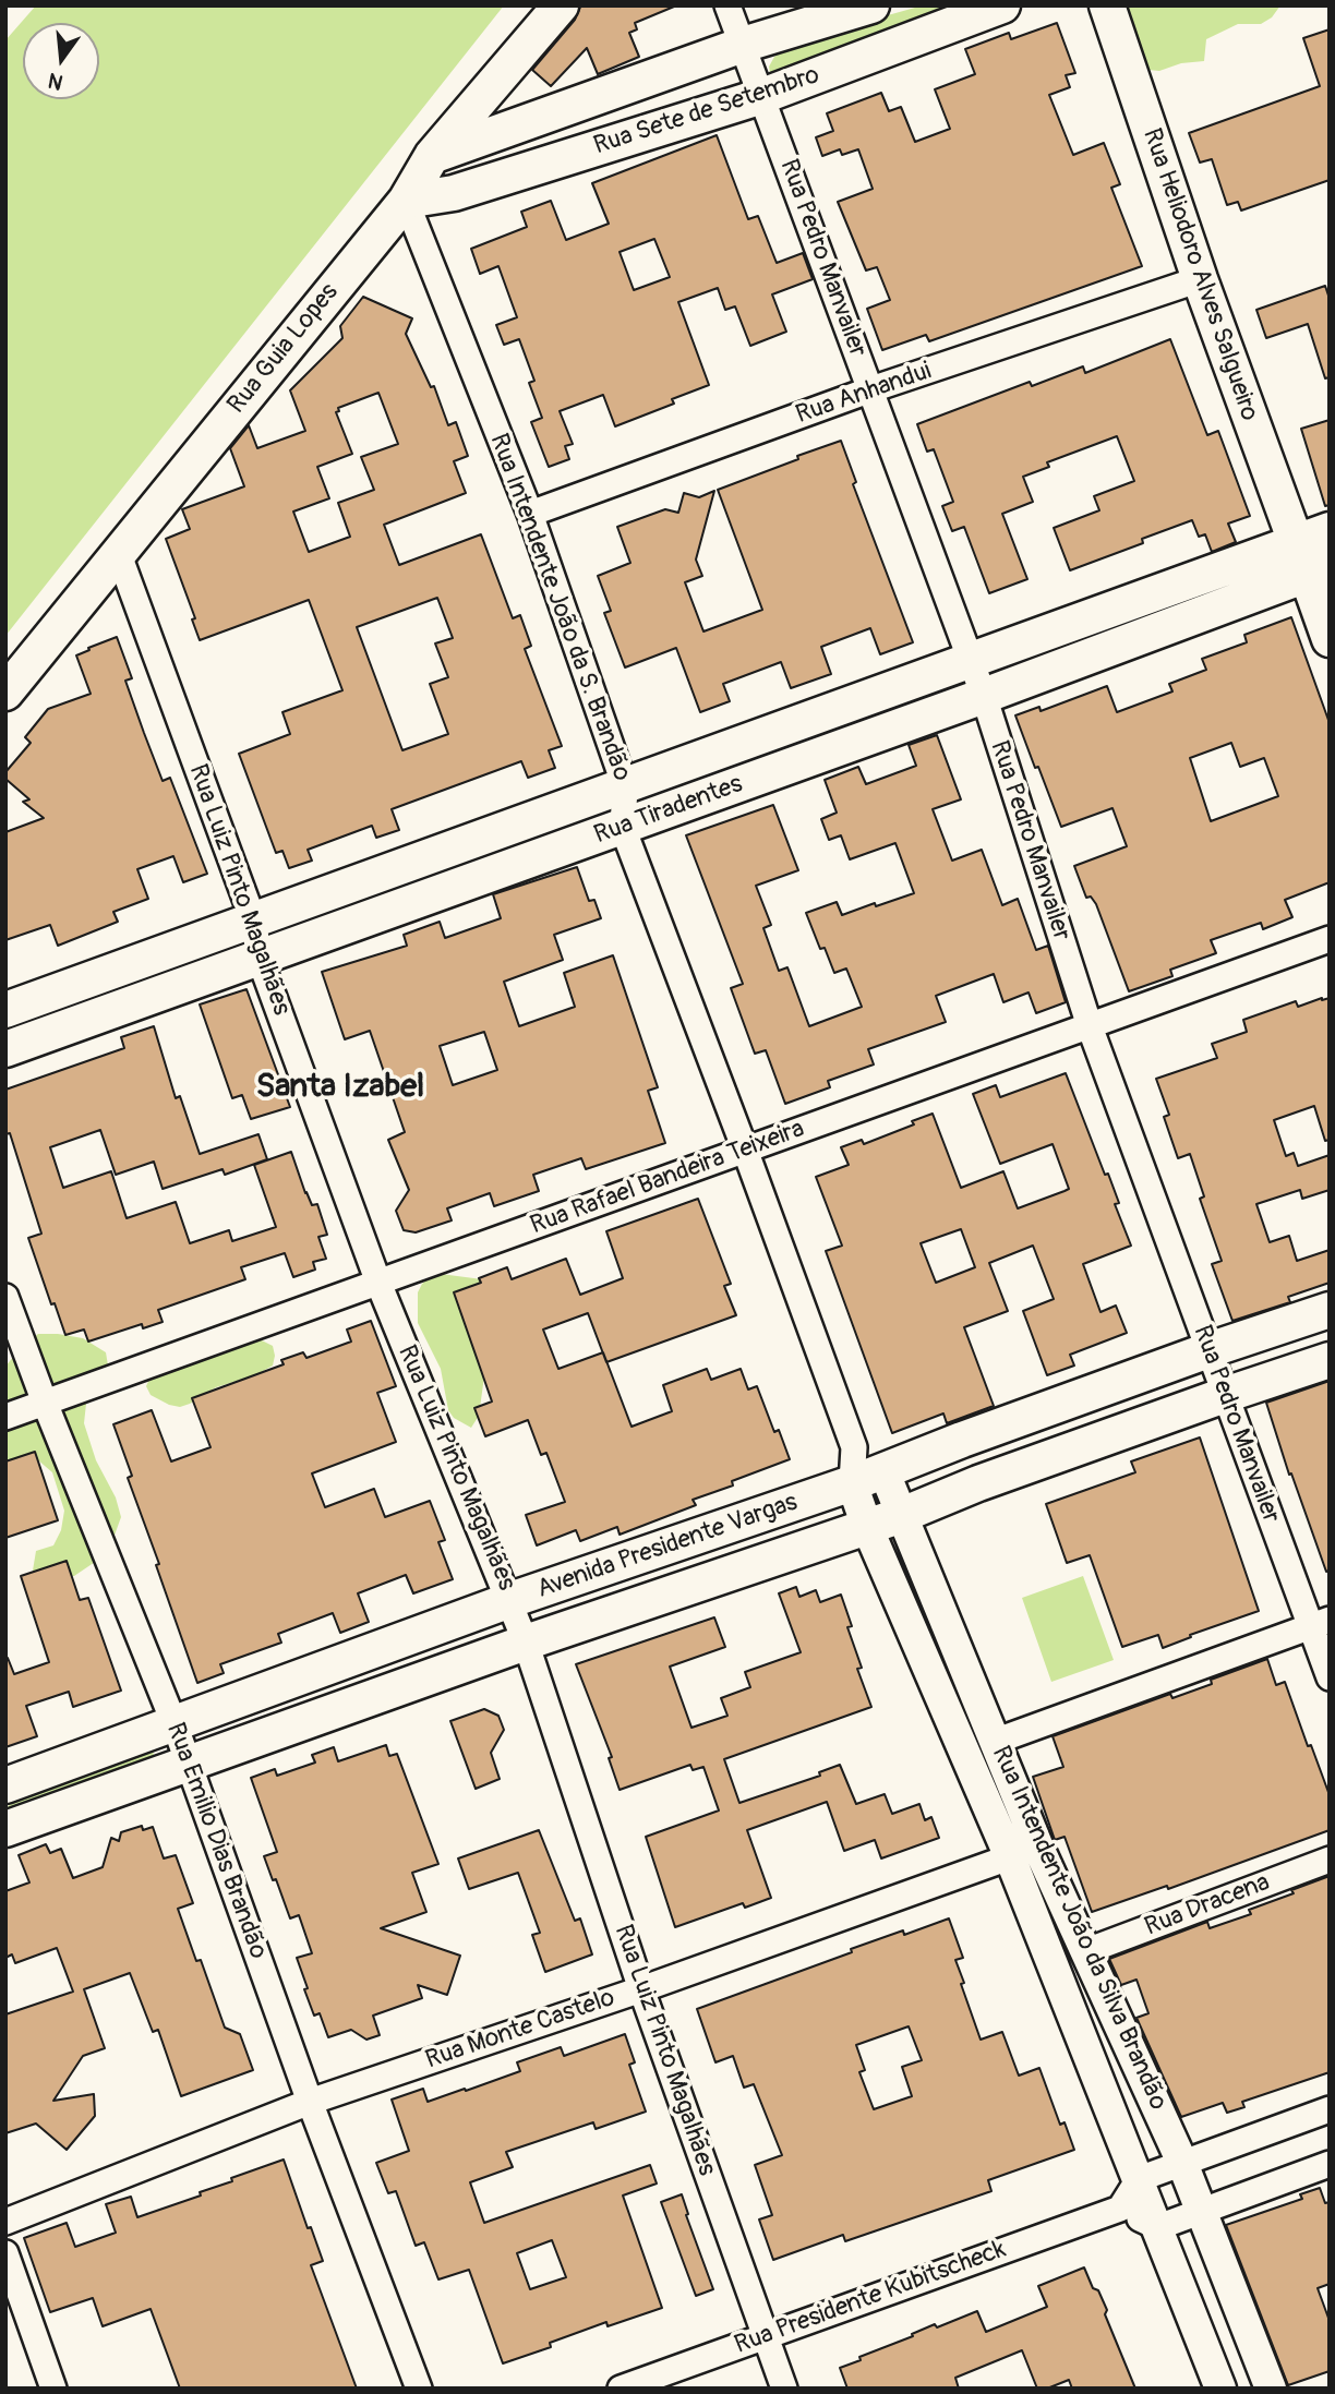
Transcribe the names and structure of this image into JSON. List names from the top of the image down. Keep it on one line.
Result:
{"streets":{"main road":["Rua Sete de Setembro","Rua Heliodoro Alves Salgueiro","Rua Guia Lopes","Rua Tiradentes","Avenida Presidente Vargas"],"street":["Rua Pedro Manvailer","Rua Anhandui","Rua Intendente João da S. Brandão","Rua Luiz Pinto Magalhães","Rua Rafael Bandeira Teixeira","Rua Emilio Dias Brandão","Rua Dracena","Rua Intendente João da Silva Brandão","Rua Monte Castelo","Rua Presidente Kubitscheck"]},"crossings":[["Rua Sete de Setembro","Rua Pedro Manvailer"],["Rua Sete de Setembro","Rua Guia Lopes"],["Rua Sete de Setembro","Rua Intendente João da S. Brandão"],["Rua Pedro Manvailer","Rua Anhandui"],["Rua Pedro Manvailer","Rua Tiradentes"],["Rua Pedro Manvailer","Rua Rafael Bandeira Teixeira"],["Rua Pedro Manvailer","Avenida Presidente Vargas"],["Rua Heliodoro Alves Salgueiro","Rua Anhandui"],["Rua Heliodoro Alves Salgueiro","Rua Tiradentes"],["Rua Guia Lopes","Rua Intendente João da S. Brandão"],["Rua Guia Lopes","Rua Luiz Pinto Magalhães"],["Rua Anhandui","Rua Intendente João da S. Brandão"],["Rua Intendente João da S. Brandão","Rua Tiradentes"],["Rua Intendente João da S. Brandão","Rua Rafael Bandeira Teixeira"],["Rua Intendente João da S. Brandão","Avenida Presidente Vargas"],["Rua Intendente João da S. Brandão","Rua Intendente João da Silva Brandão"],["Rua Tiradentes","Rua Luiz Pinto Magalhães"],["Rua Luiz Pinto Magalhães","Rua Rafael Bandeira Teixeira"],["Rua Luiz Pinto Magalhães","Avenida Presidente Vargas"],["Rua Luiz Pinto Magalhães","Rua Monte Castelo"],["Rua Luiz Pinto Magalhães","Rua Presidente Kubitscheck"],["Rua Rafael Bandeira Teixeira","Rua Emilio Dias Brandão"],["Avenida Presidente Vargas","Rua Emilio Dias Brandão"],["Avenida Presidente Vargas","Rua Intendente João da Silva Brandão"],["Rua Emilio Dias Brandão","Rua Monte Castelo"],["Rua Dracena","Rua Intendente João da Silva Brandão"],["Rua Intendente João da Silva Brandão","Rua Monte Castelo"]],"districts":["Santa Izabel"],"north":"bottom"}
